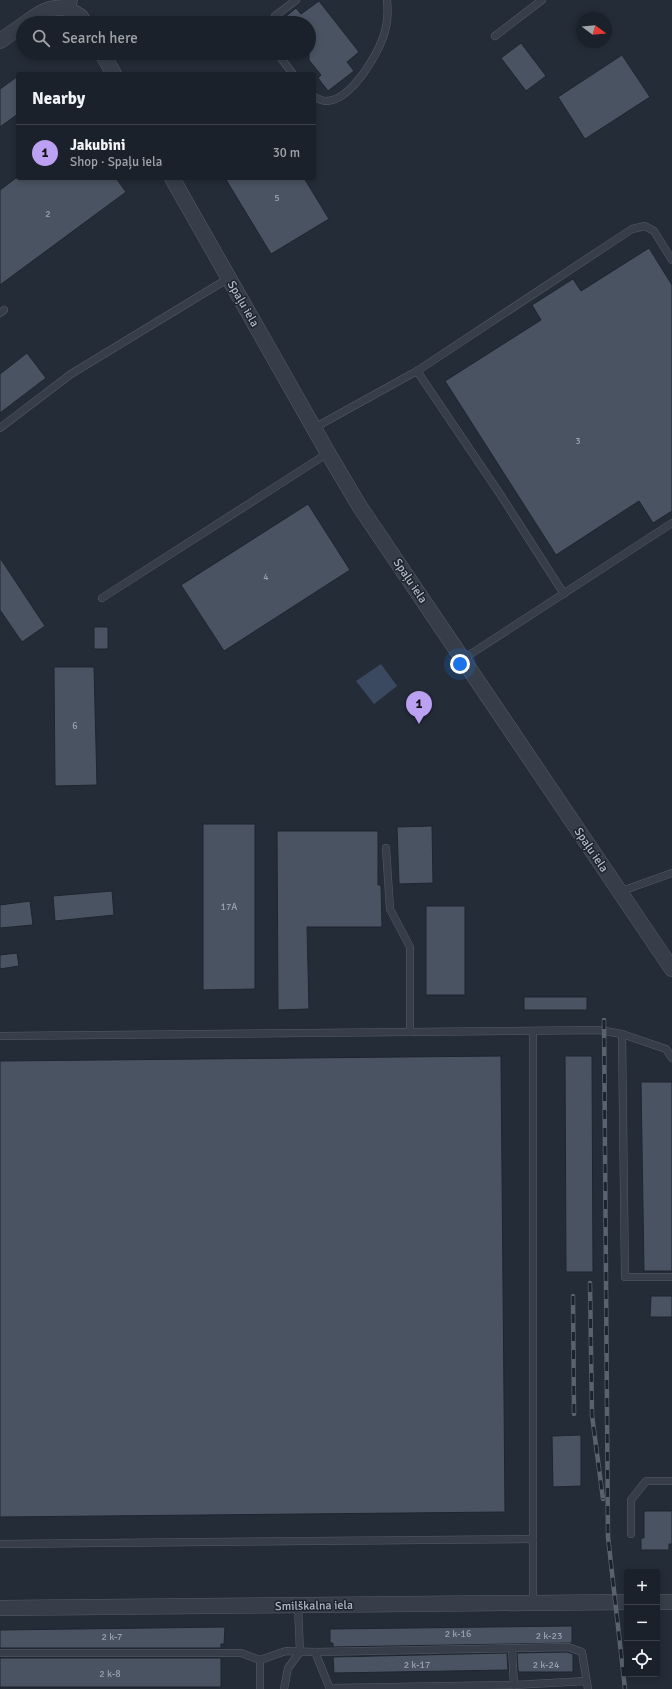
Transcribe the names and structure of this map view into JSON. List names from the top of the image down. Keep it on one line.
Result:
{"streets":{"street":["Spaļu iela","Smilškalna iela"]},"house_numbers":["5","2","3","4","6","17A","2 k-16","2 k-23","2 k-7","2 k-17","2 k-24","2 k-8"],"north":"right","page":{"search":"Search here","heading":"Nearby","list":[{"mark":"1","name":"Jakubini","note":"Shop · Spaļu iela","value":"30 m"}],"pins":"1","map_buttons":["+","−"]}}
